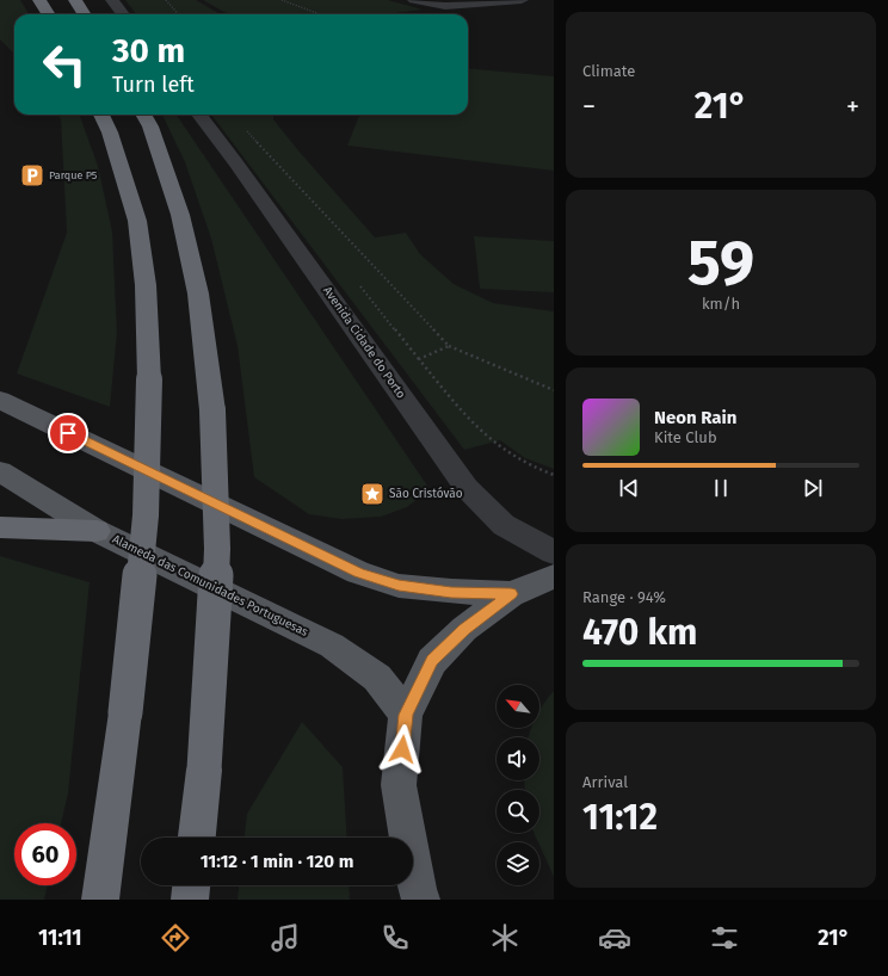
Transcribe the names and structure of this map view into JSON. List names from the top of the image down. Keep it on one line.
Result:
{"streets":{"main road":["Alameda das Comunidades Portuguesas"],"street":["Avenida Cidade do Porto"]},"places":{"parking":["Parque P5"],"place":["São Cristóvão"]},"north":"top left","page":{"tile":["Climate",["59","km/h"],["Range · 94%","470 km"],["Arrival","11:12"]],"turn":["30 m","Turn left"],"heat":["−","21°","+"],"song":["Neon Rain","Kite Club"],"limit":"60","trip":"11:12 · 1 min · 120 m","tabs":["11:11","21°"]}}
